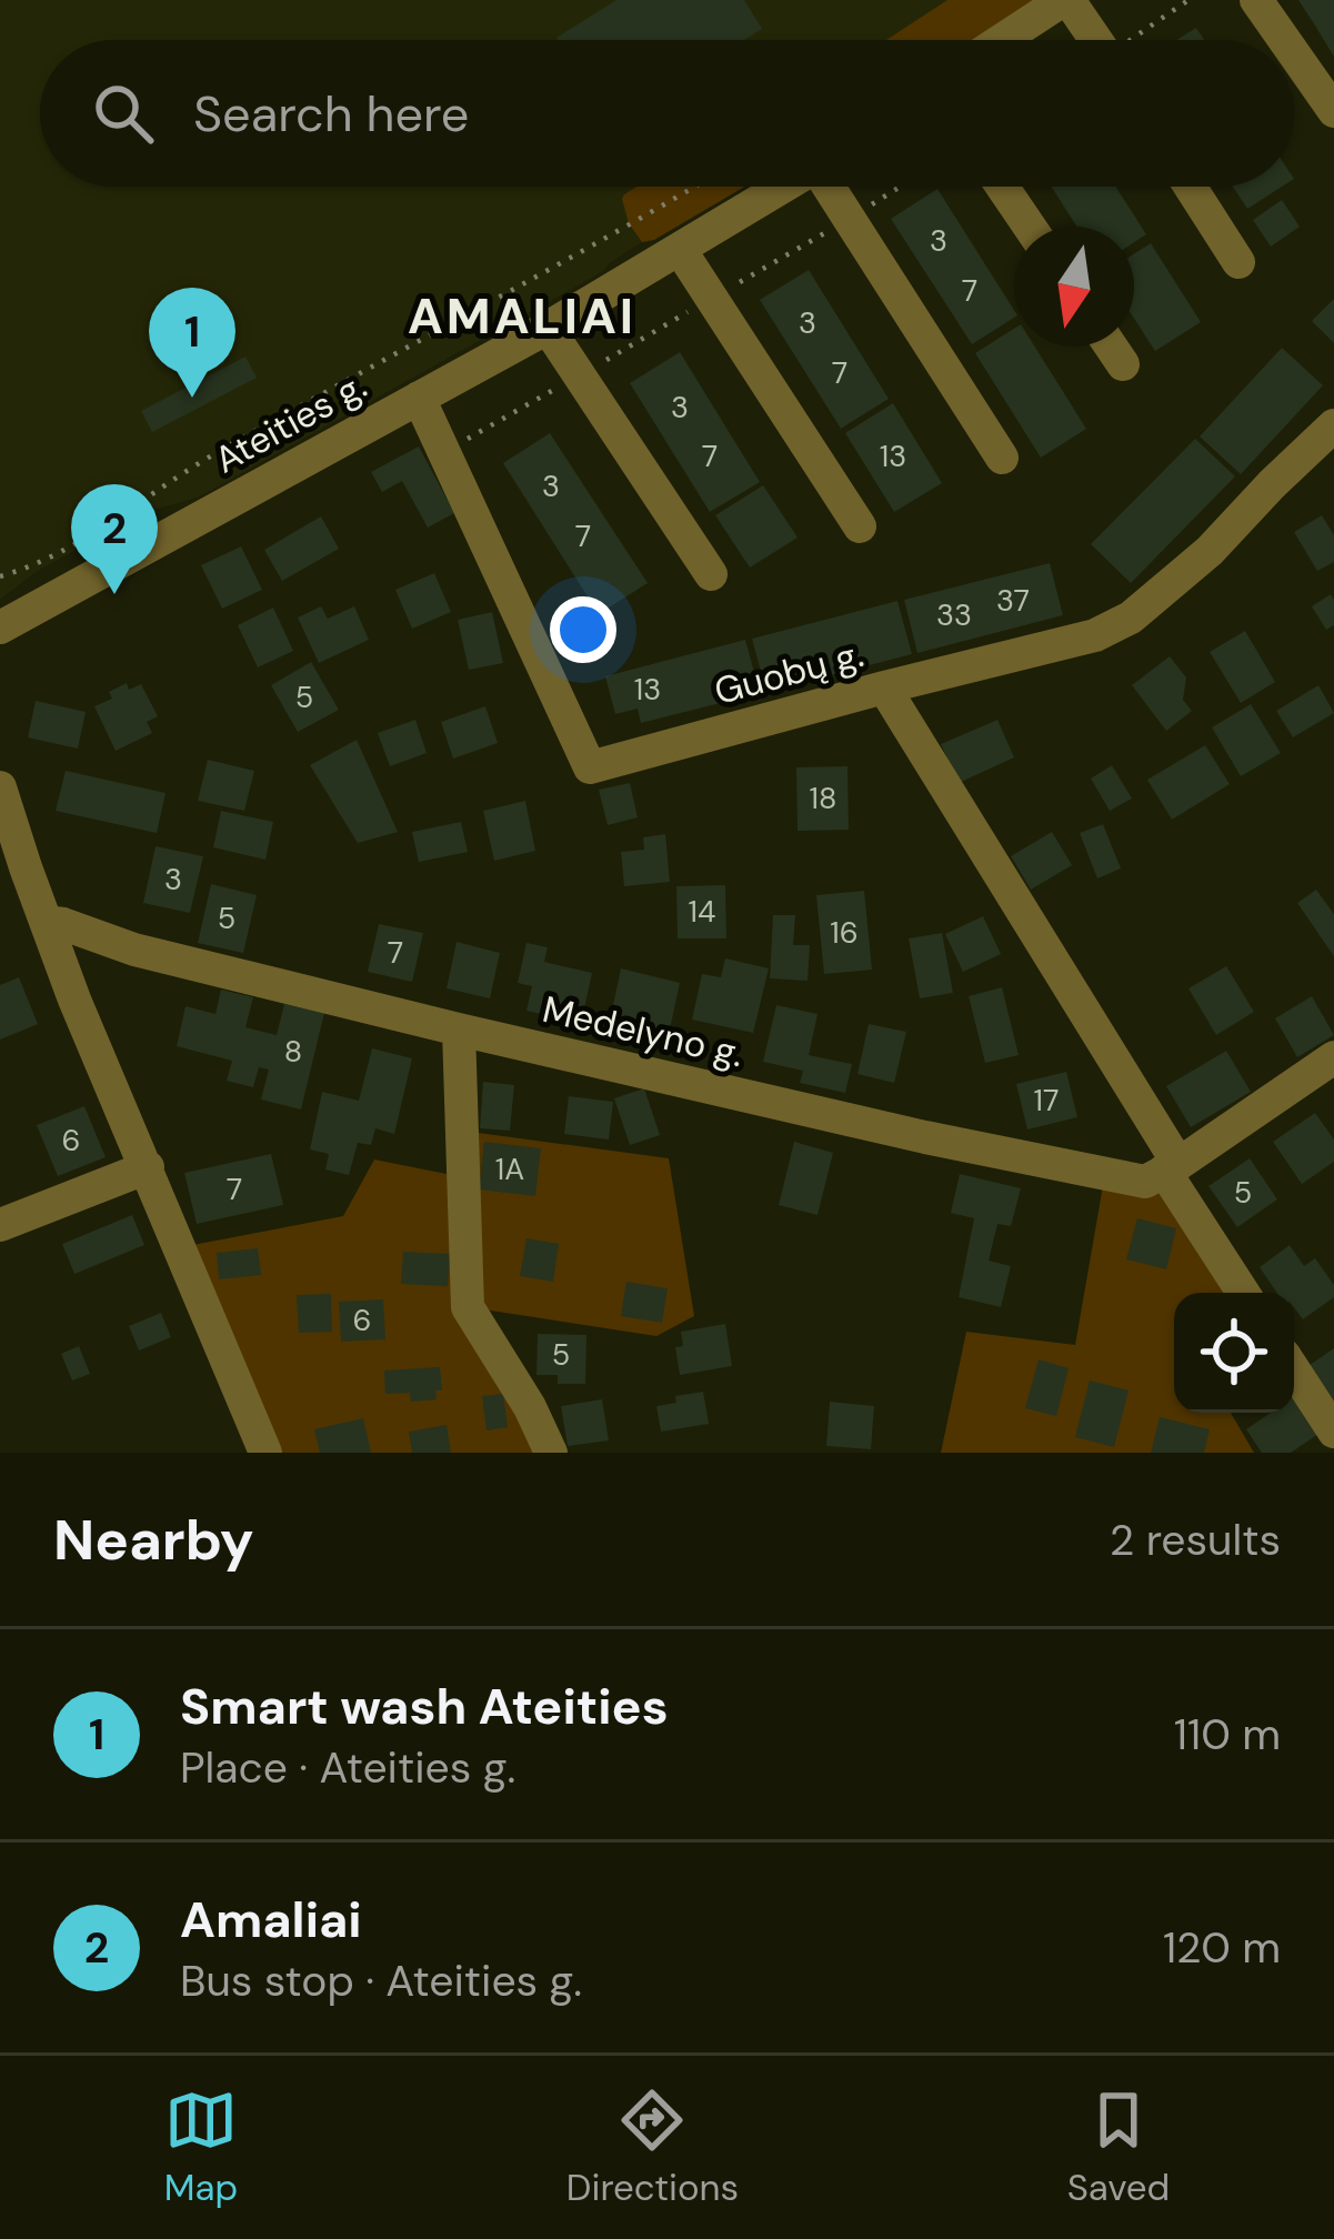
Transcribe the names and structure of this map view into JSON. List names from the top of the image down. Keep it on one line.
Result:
{"streets":{"street":["Ateities g.","Guobų g.","Medelyno g."]},"crossings":[["Ateities g.","Guobų g."]],"districts":["AMALIAI"],"house_numbers":["3","7","3","7","3","7","13","3","7","37","33","13","5","18","3","14","5","16","7","8","17","6","1A","7","5","6","5"],"north":"bottom","page":{"search":"Search here","pins":["1","2"],"heading":["Nearby","2 results"],"list":[{"mark":"1","name":"Smart wash Ateities","note":"Place · Ateities g.","value":"110 m"},{"mark":"2","name":"Amaliai","note":"Bus stop · Ateities g.","value":"120 m"}],"nav":["Map","Directions","Saved"]}}
